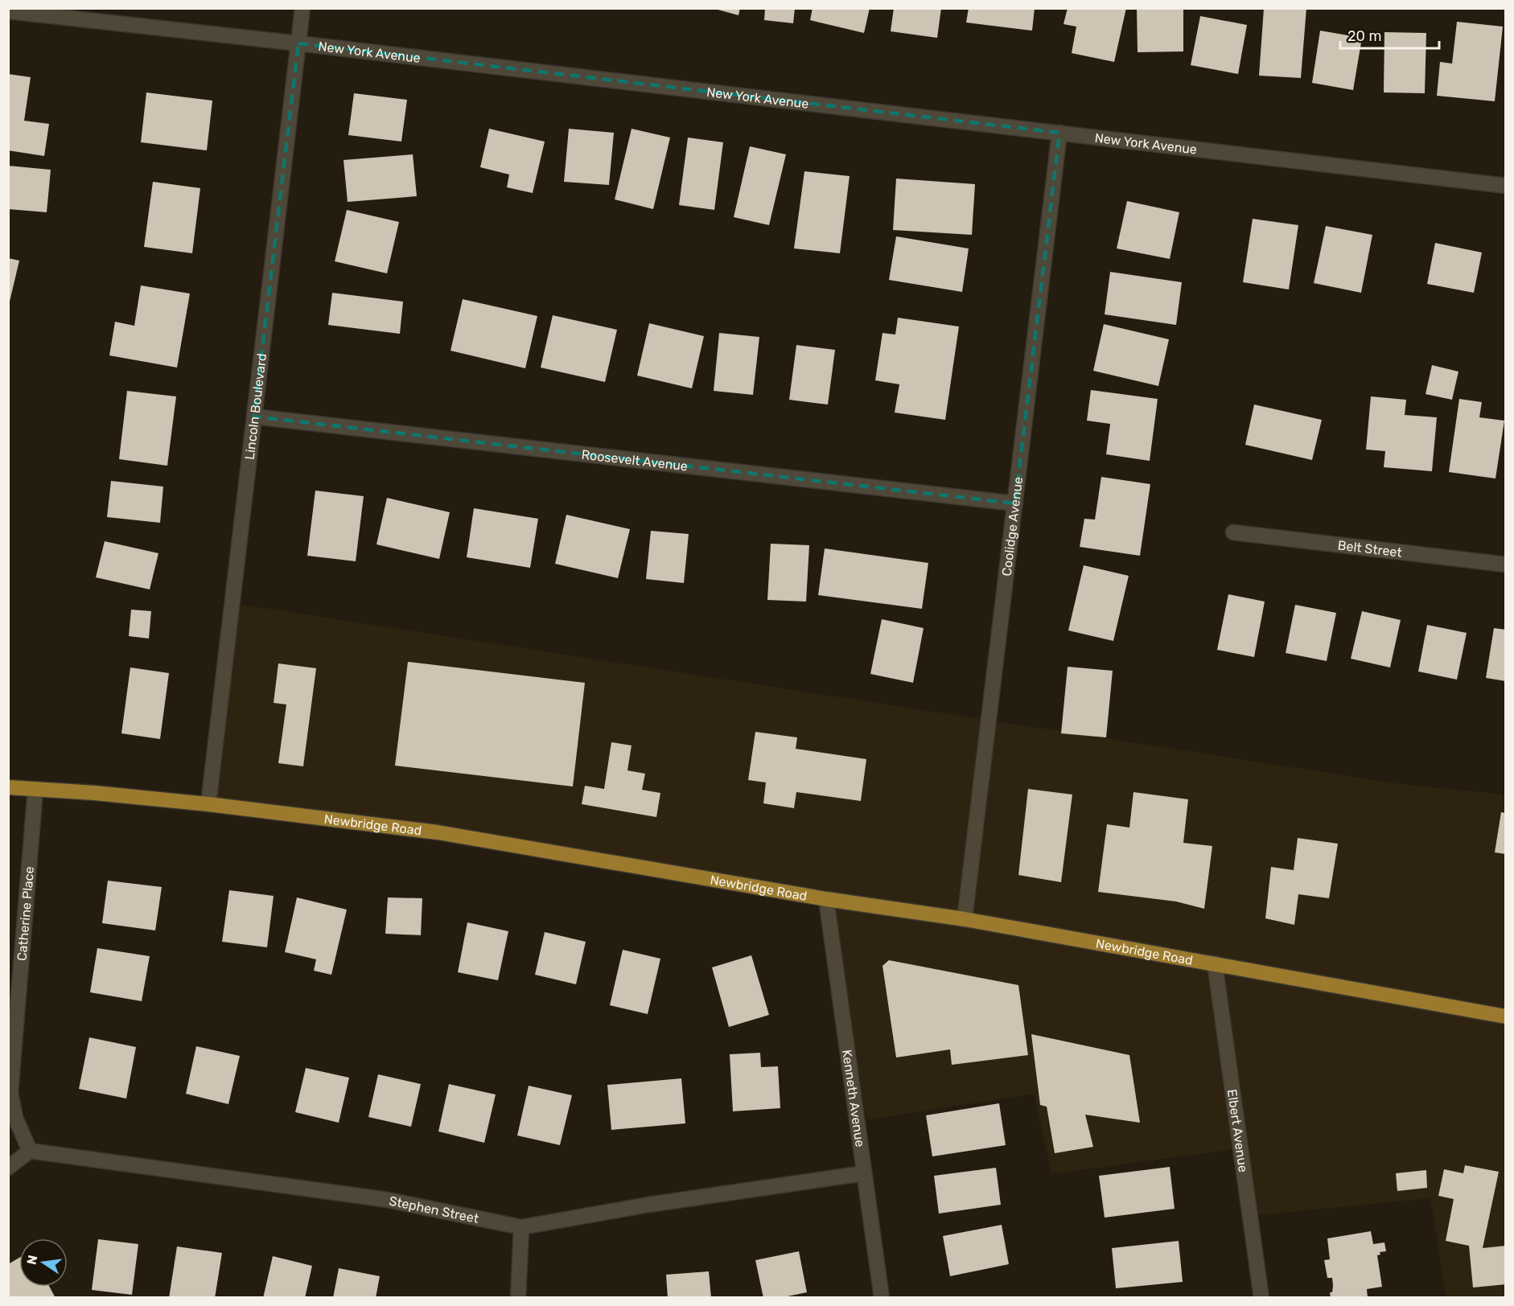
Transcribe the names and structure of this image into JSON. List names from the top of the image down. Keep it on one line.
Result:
{"streets":{"main road":["Newbridge Road"],"street":["New York Avenue","Lincoln Boulevard","Roosevelt Avenue","Coolidge Avenue","Belt Street","Catherine Place","Kenneth Avenue","Elbert Avenue","Stephen Street"]},"crossings":[["New York Avenue","Lincoln Boulevard"],["New York Avenue","Coolidge Avenue"],["Lincoln Boulevard","Roosevelt Avenue"],["Lincoln Boulevard","Newbridge Road"],["Roosevelt Avenue","Coolidge Avenue"],["Coolidge Avenue","Newbridge Road"],["Newbridge Road","Catherine Place"],["Newbridge Road","Kenneth Avenue"],["Newbridge Road","Elbert Avenue"],["Catherine Place","Stephen Street"],["Kenneth Avenue","Stephen Street"]],"scale_bar":"20 m","north":"left"}
